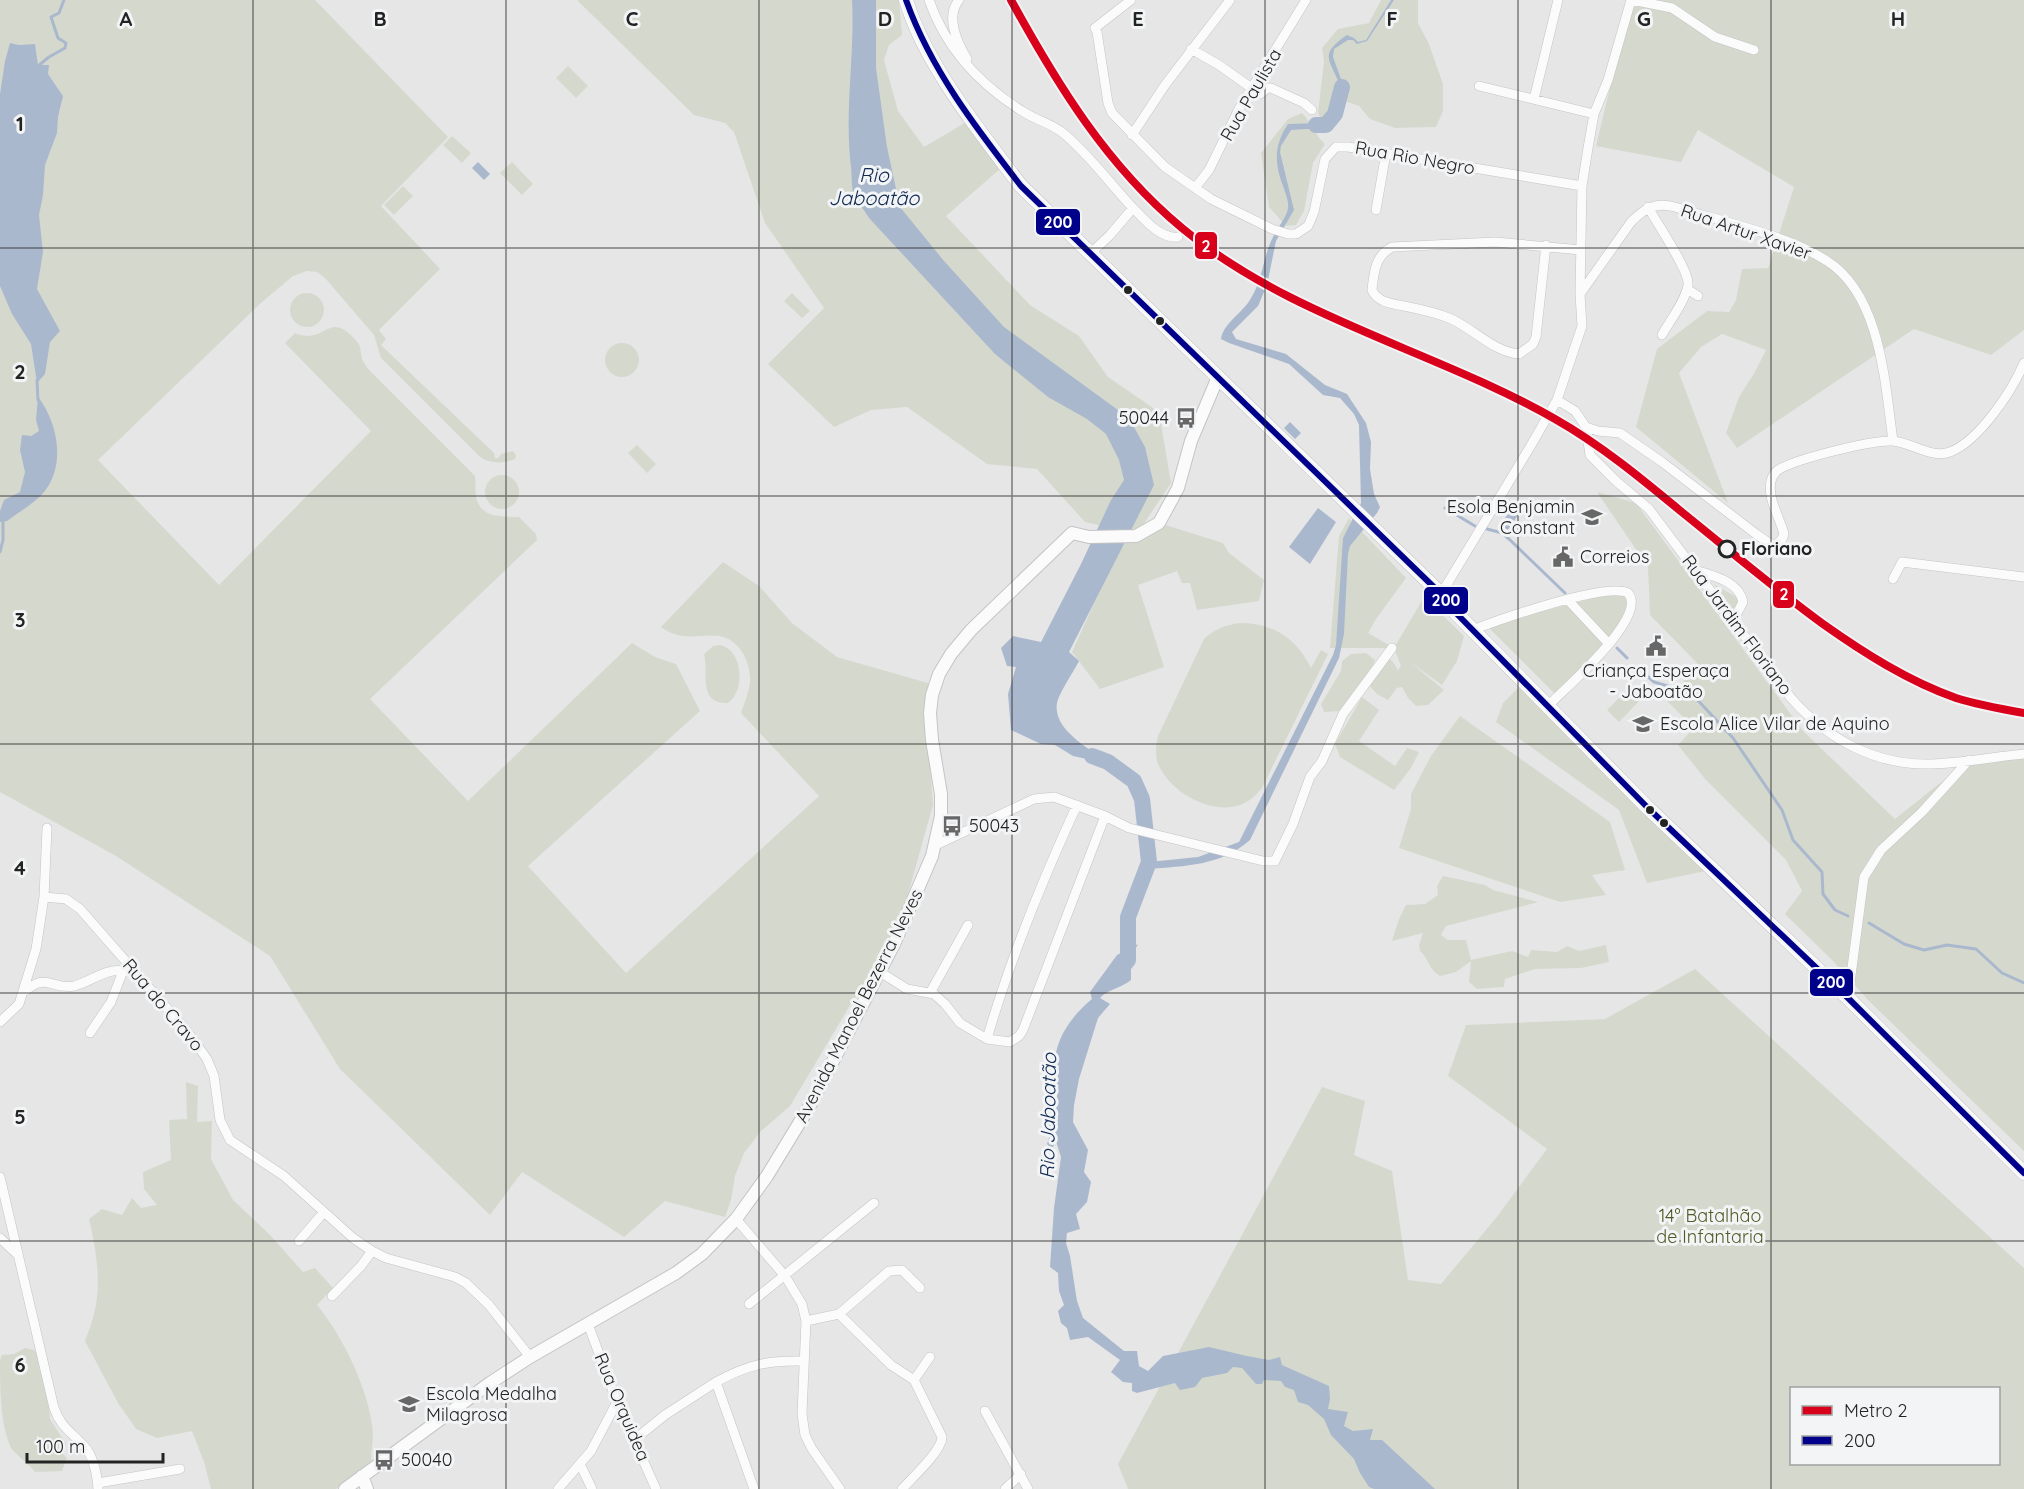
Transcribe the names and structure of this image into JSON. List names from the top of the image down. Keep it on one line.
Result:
{"streets":{"street":["Rua Paulista","Rua Rio Negro","Rua Artur Xavier","Rua Jardim Floriano","Rua do Cravo","Avenida Manoel Bezerra Neves","Rua Orquidea"]},"crossings":[["Rua Paulista","Rua Rio Negro"],["Rua do Cravo","Avenida Manoel Bezerra Neves"],["Avenida Manoel Bezerra Neves","Rua Orquidea"]],"water":["Rio Jaboatão"],"parks":["14° Batalhão de Infantaria"],"places":{"bus stop":["50044","50043","50040"],"school or university":["Esola Benjamin Constant","Escola Alice Vilar de Aquino","Escola Medalha Milagrosa"],"other":["Floriano"],"public building":["Correios","Criança Esperaça - Jaboatão"]},"lines":["metro line 2","transit line 200"],"legend":["Metro 2","200"],"scale_bar":"100 m","grid":{"columns":["A","B","C","D","E","F","G","H"],"rows":["1","2","3","4","5","6"]}}
